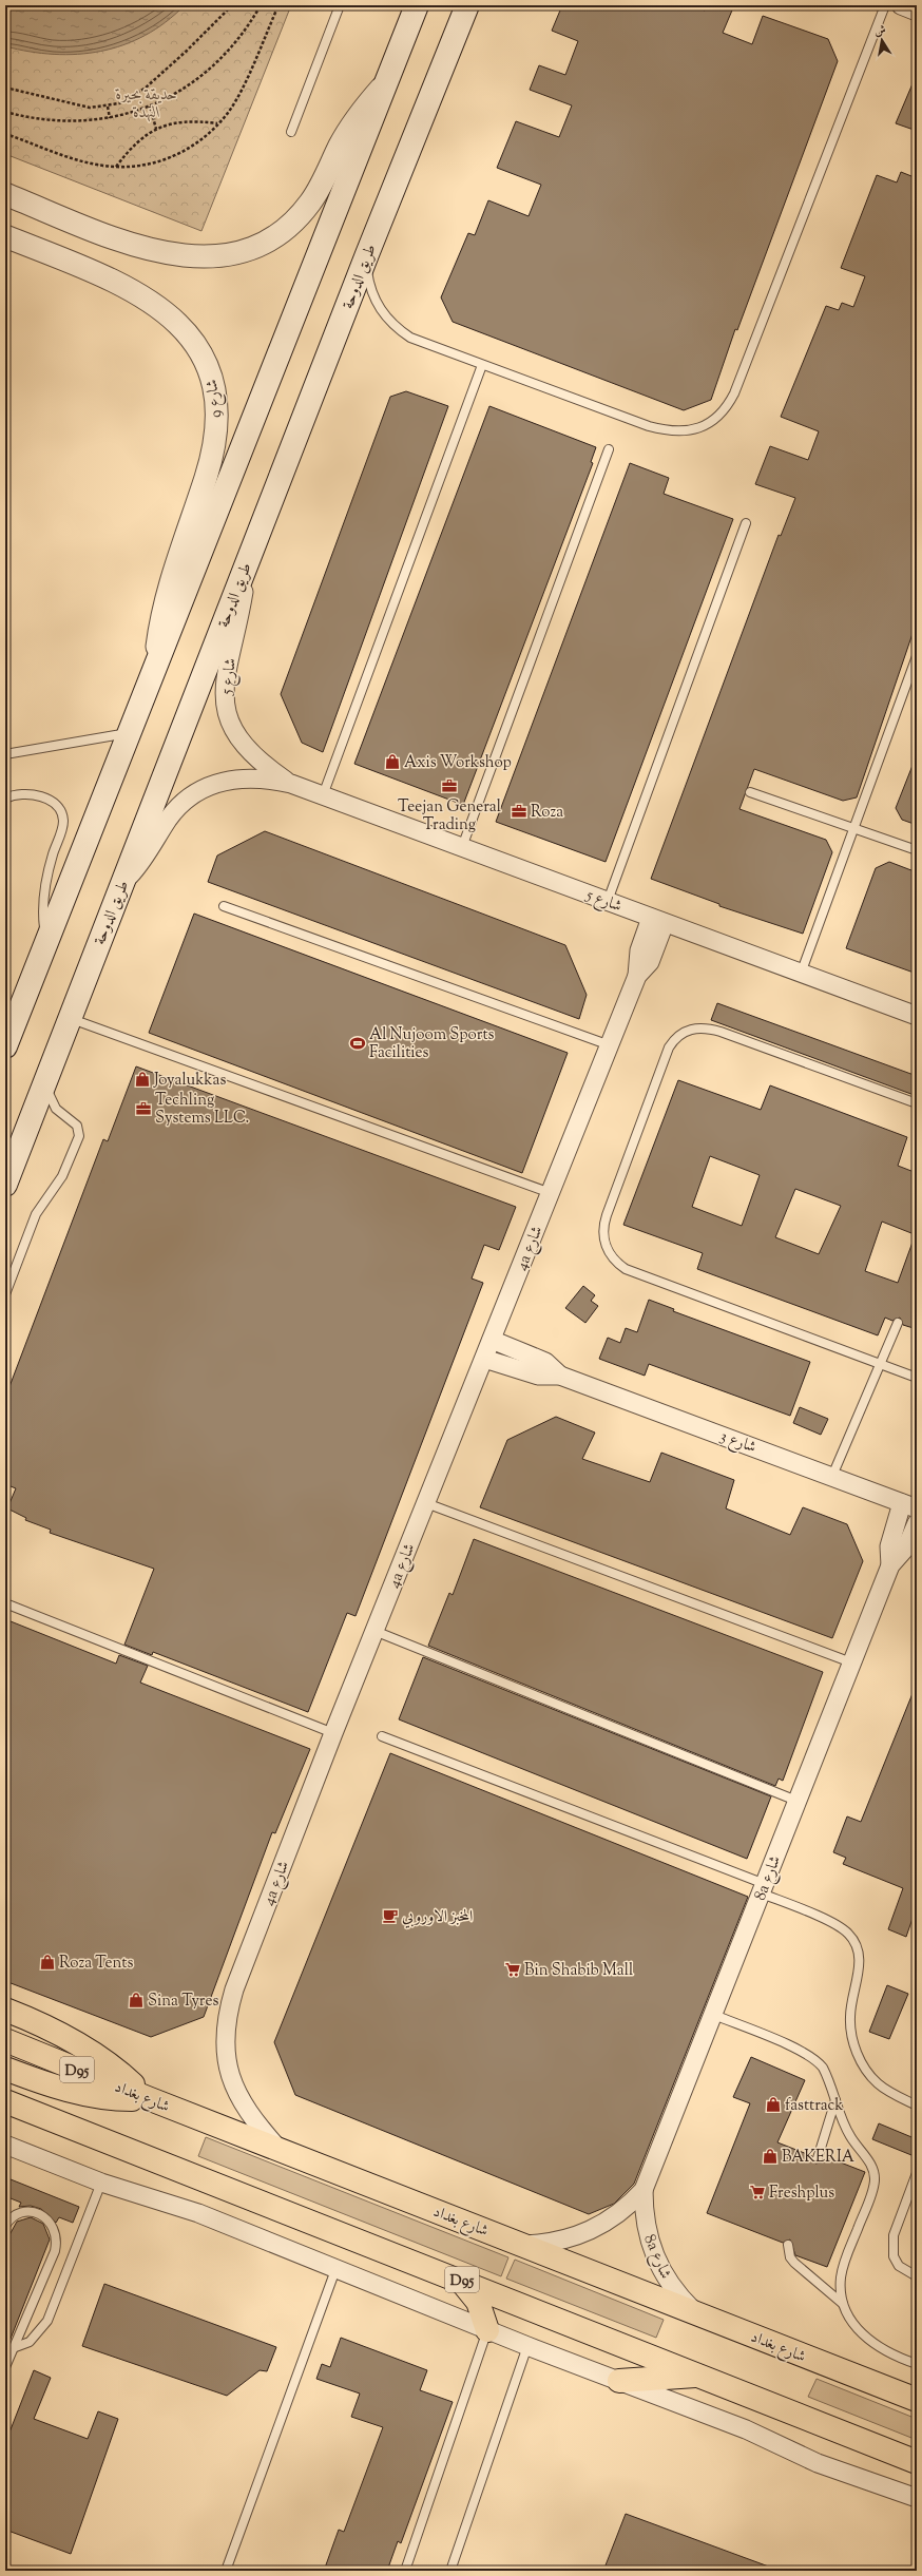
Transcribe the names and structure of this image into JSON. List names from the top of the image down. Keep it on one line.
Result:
{"streets":{"main road":["طريق الدوحة","D95","شارع بغداد"],"street":["شارع 9","شارع 5","4a شارع","شارع 3","8a شارع"]},"crossings":[["طريق الدوحة","شارع 5"],["شارع 5","4a شارع"],["4a شارع","شارع 3"],["4a شارع","شارع بغداد"],["شارع 3","8a شارع"],["8a شارع","شارع بغداد"]],"parks":["حديقة بحيرة النهدة"],"places":{"shop":["Axis Workshop","Joyalukkas","Roza Tents","Sina Tyres","fasttrack","BAKERIA"],"office":["Teejan General Trading","Roza","Techling Systems LLC."],"sports":["Al Nujoom Sports Facilities"],"cafe":["المخبز الاوروبي"],"supermarket":["Bin Shabib Mall","Freshplus"]},"north":"top"}
